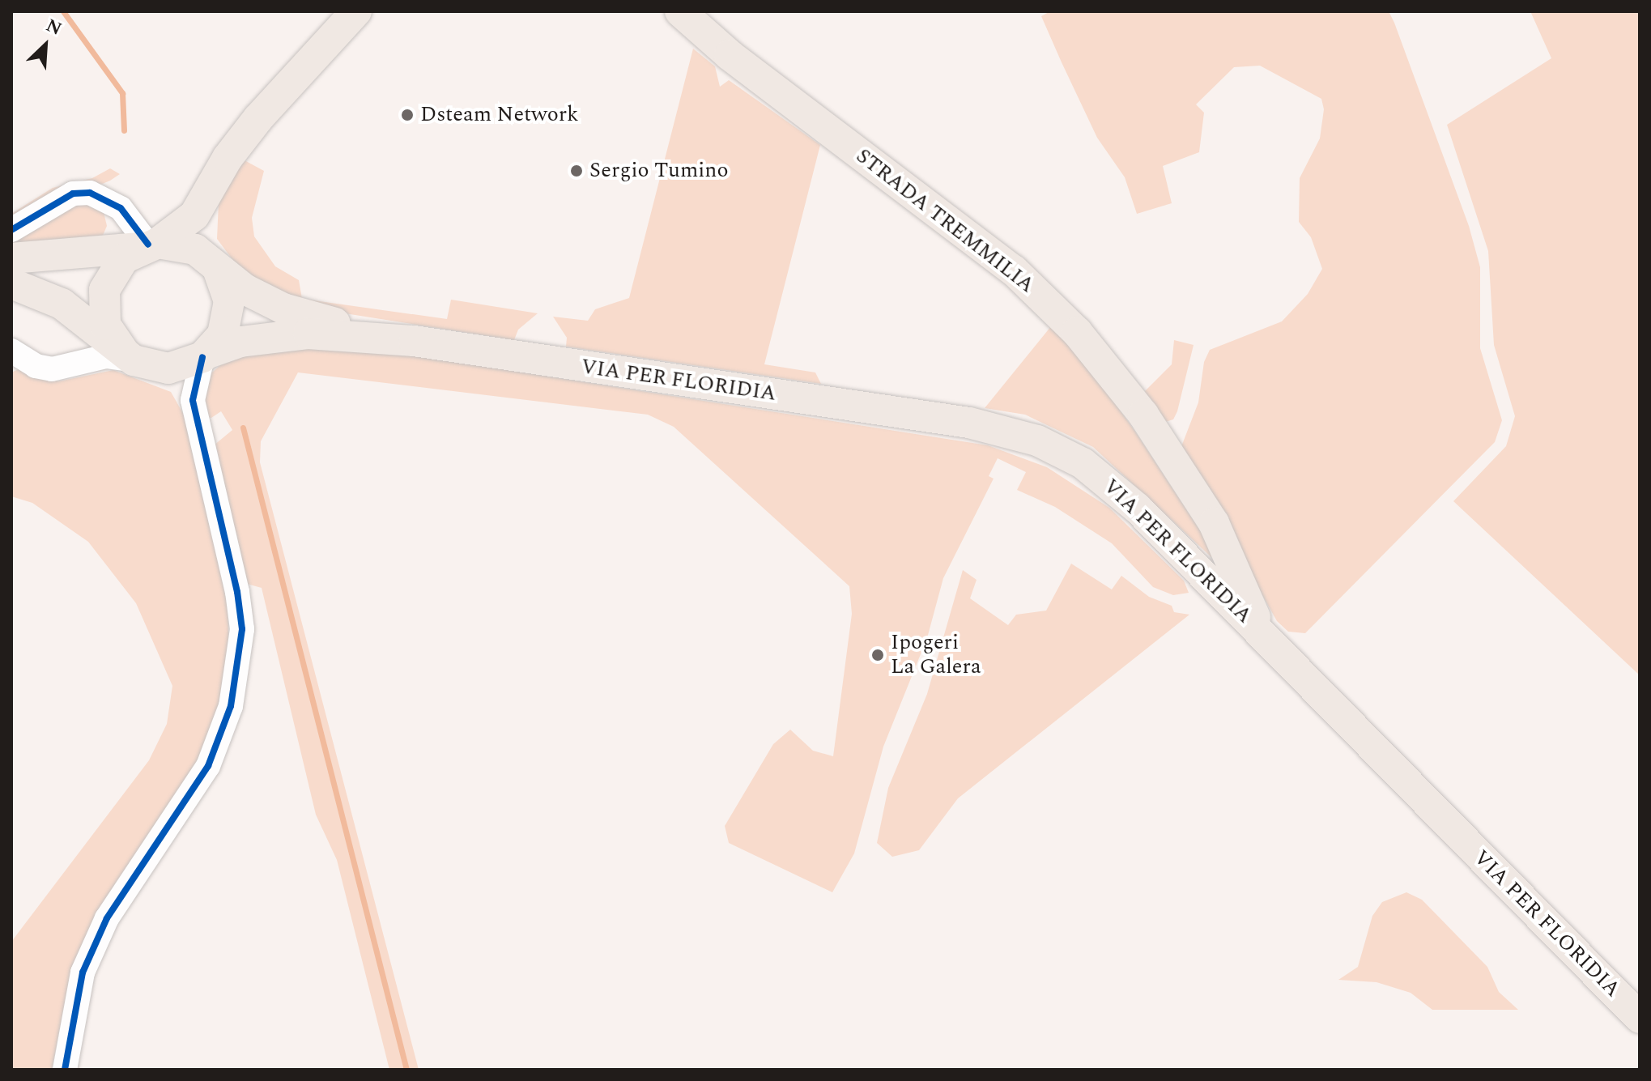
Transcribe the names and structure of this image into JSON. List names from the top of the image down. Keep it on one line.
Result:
{"streets":{"main road":["STRADA TREMMILIA","VIA PER FLORIDIA"]},"crossings":[["STRADA TREMMILIA","VIA PER FLORIDIA"]],"places":["Dsteam Network","Sergio Tumino","Ipogeri La Galera"],"north":"top right"}
